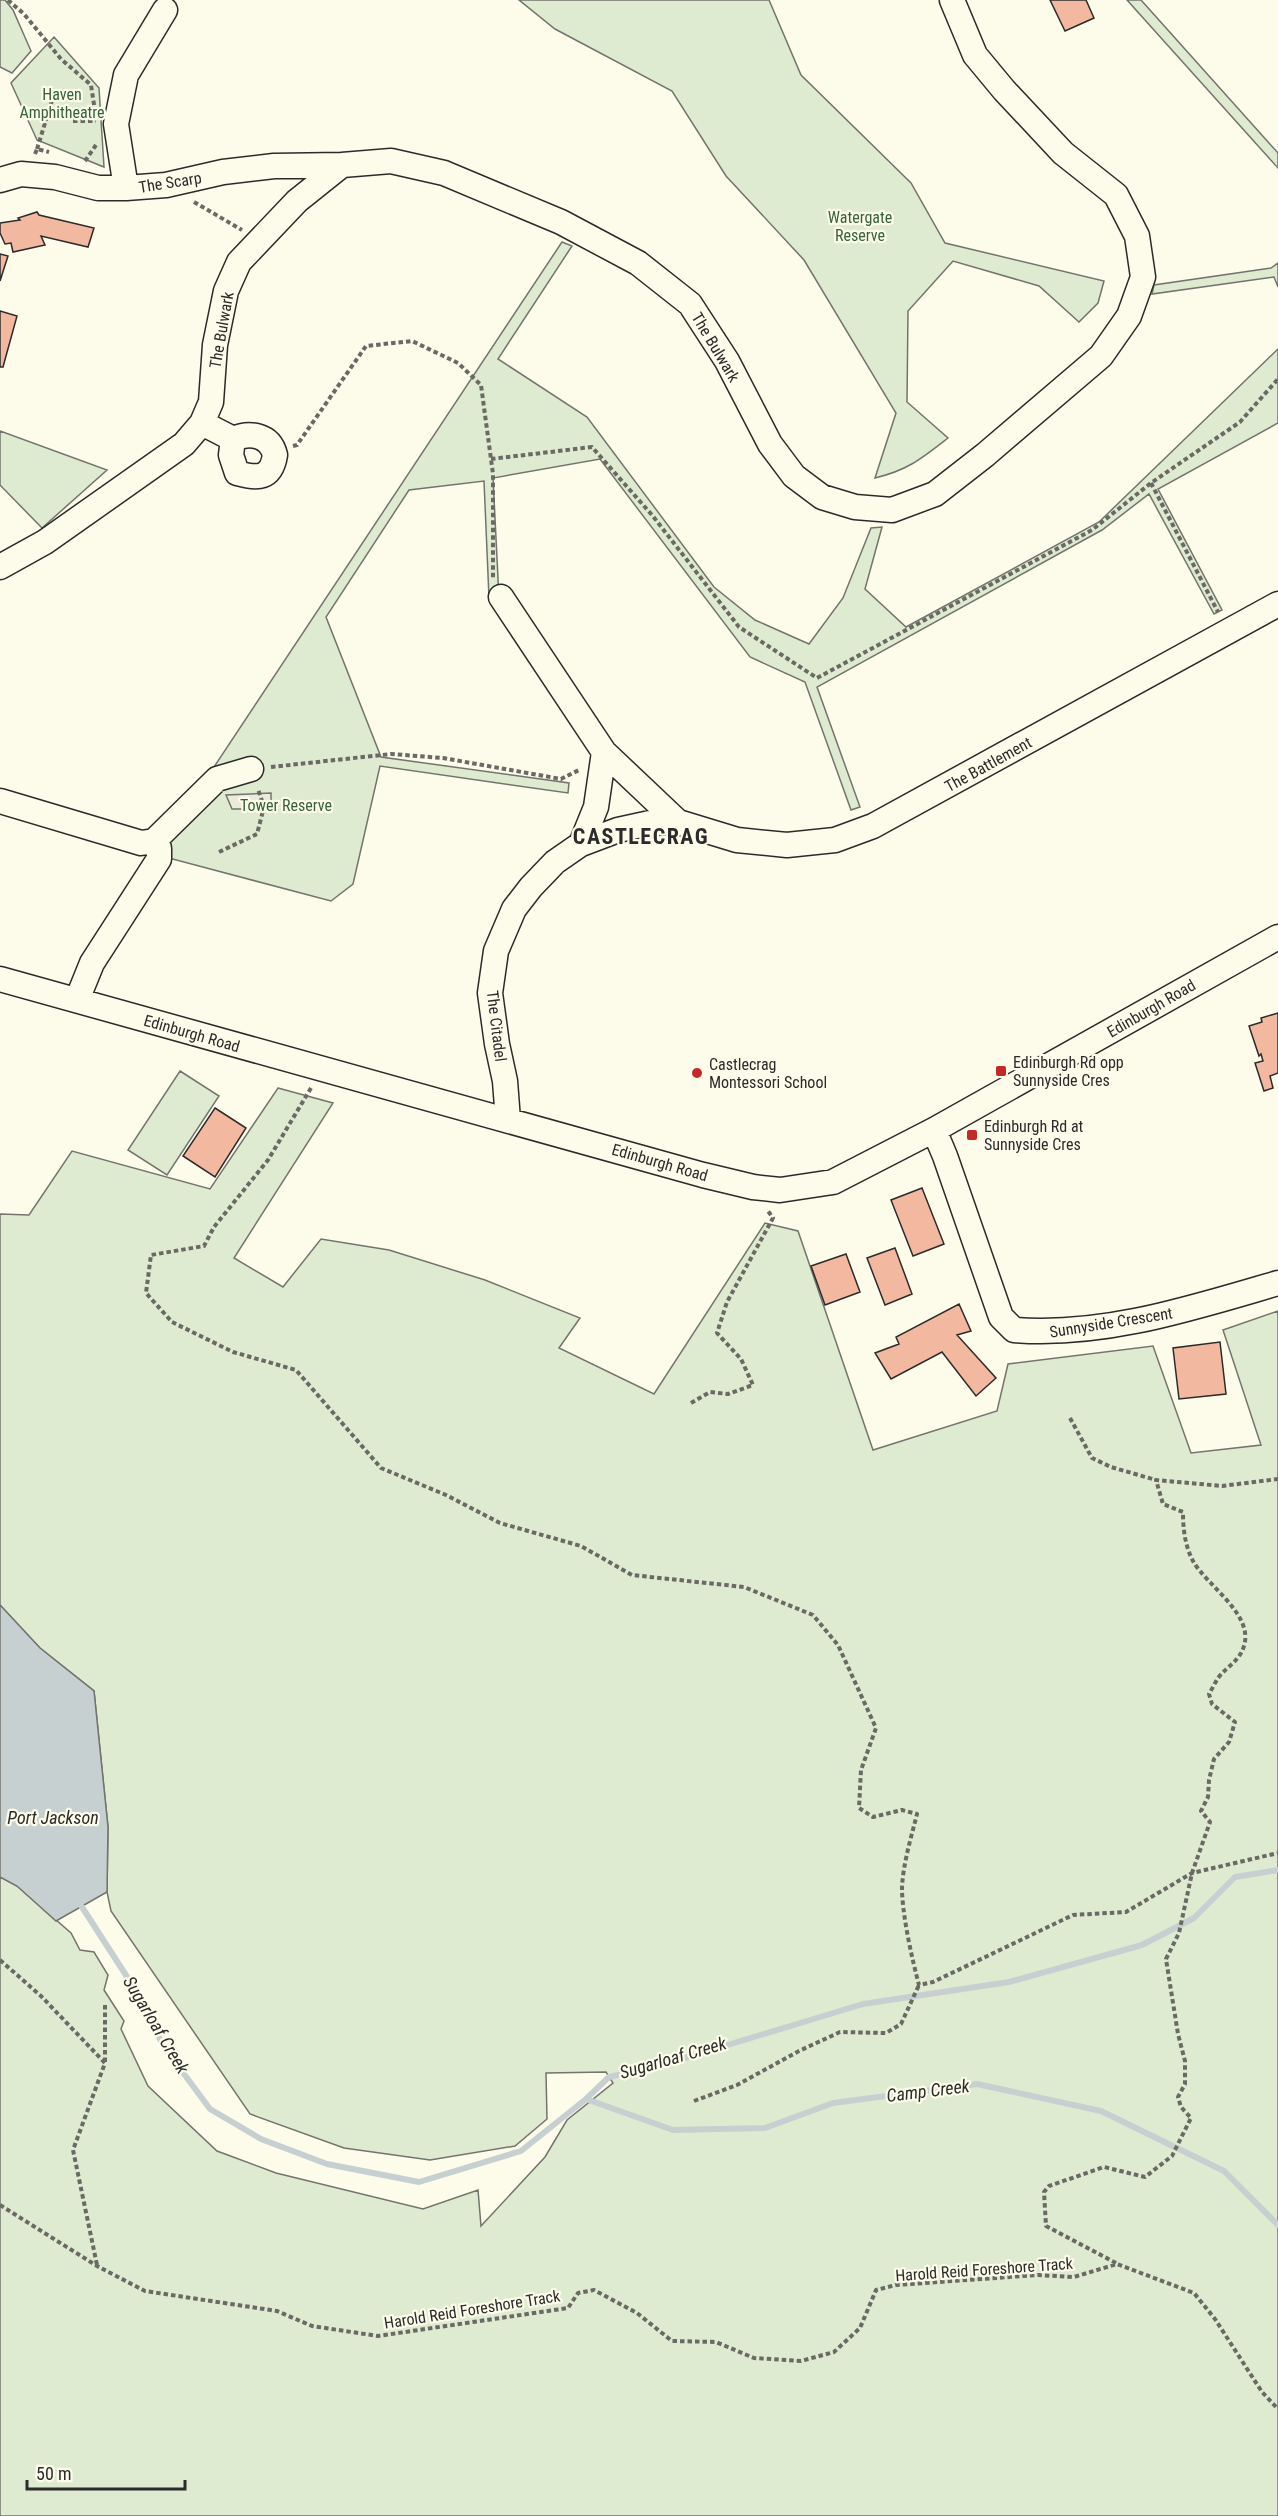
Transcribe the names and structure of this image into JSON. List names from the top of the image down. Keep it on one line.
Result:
{"streets":{"street":["The Scarp","The Bulwark","The Battlement","Edinburgh Road","The Citadel","Sunnyside Crescent"],"path":["Harold Reid Foreshore Track"]},"crossings":[["The Scarp","The Bulwark"],["The Battlement","The Citadel"],["Edinburgh Road","The Citadel"],["Edinburgh Road","Sunnyside Crescent"]],"districts":["CASTLECRAG"],"water":["Port Jackson","Sugarloaf Creek","Camp Creek"],"parks":["Haven Amphitheatre","Watergate Reserve","Tower Reserve"],"places":{"transit":["Edinburgh Rd opp Sunnyside Cres","Edinburgh Rd at Sunnyside Cres"],"other":["Castlecrag Montessori School"]},"scale_bar":"50 m"}
